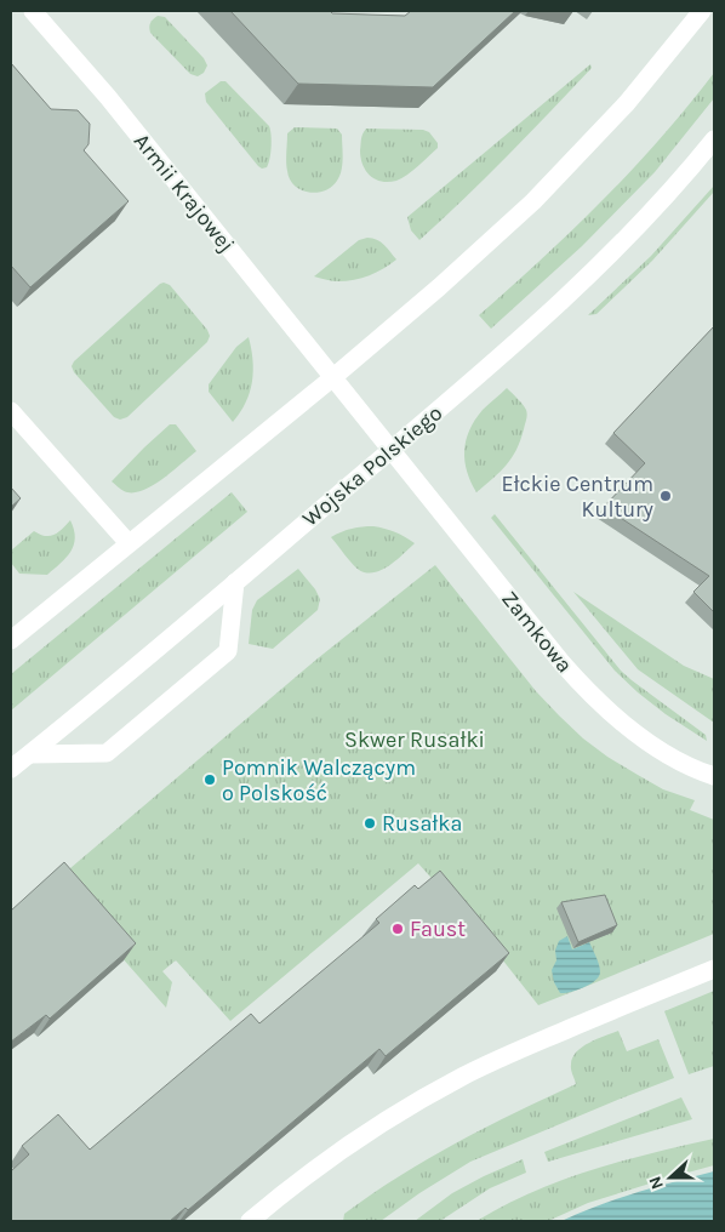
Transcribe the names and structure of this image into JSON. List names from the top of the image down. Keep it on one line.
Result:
{"streets":{"street":["Armii Krajowej","Wojska Polskiego","Zamkowa"]},"crossings":[["Armii Krajowej","Wojska Polskiego"],["Armii Krajowej","Zamkowa"],["Wojska Polskiego","Zamkowa"]],"parks":["Skwer Rusałki"],"places":["Ełckie Centrum Kultury","Pomnik Walczącym o Polskość","Rusałka","Faust"],"north":"left"}
